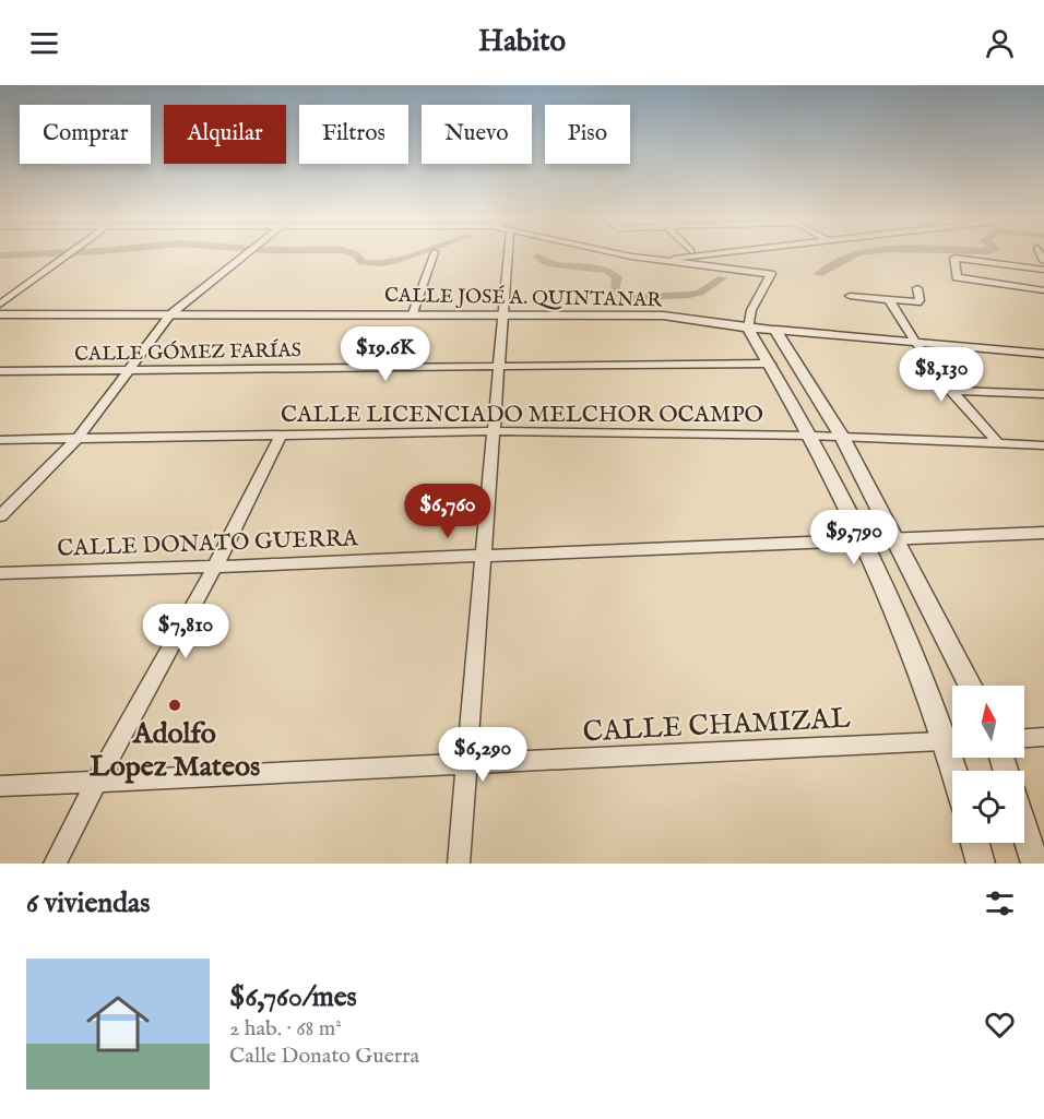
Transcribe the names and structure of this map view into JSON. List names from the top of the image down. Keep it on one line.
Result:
{"streets":{"street":["CALLE JOSÉ A. QUINTANAR","CALLE GÓMEZ FARÍAS","CALLE LICENCIADO MELCHOR OCAMPO","CALLE DONATO GUERRA","CALLE CHAMIZAL"]},"places":["Adolfo Lopez Mateos"],"north":"top","page":{"header":"Habito","chip":["Comprar","Alquilar","Filtros","Nuevo","Piso"],"price":["$19.6K","$8,130","$6,760","$9,790","$7,810","$6,290"],"heading":"6 viviendas","list":[{"name":"$6,760/mes","note":"2 hab. · 68 m² · Calle Donato Guerra"}]}}
